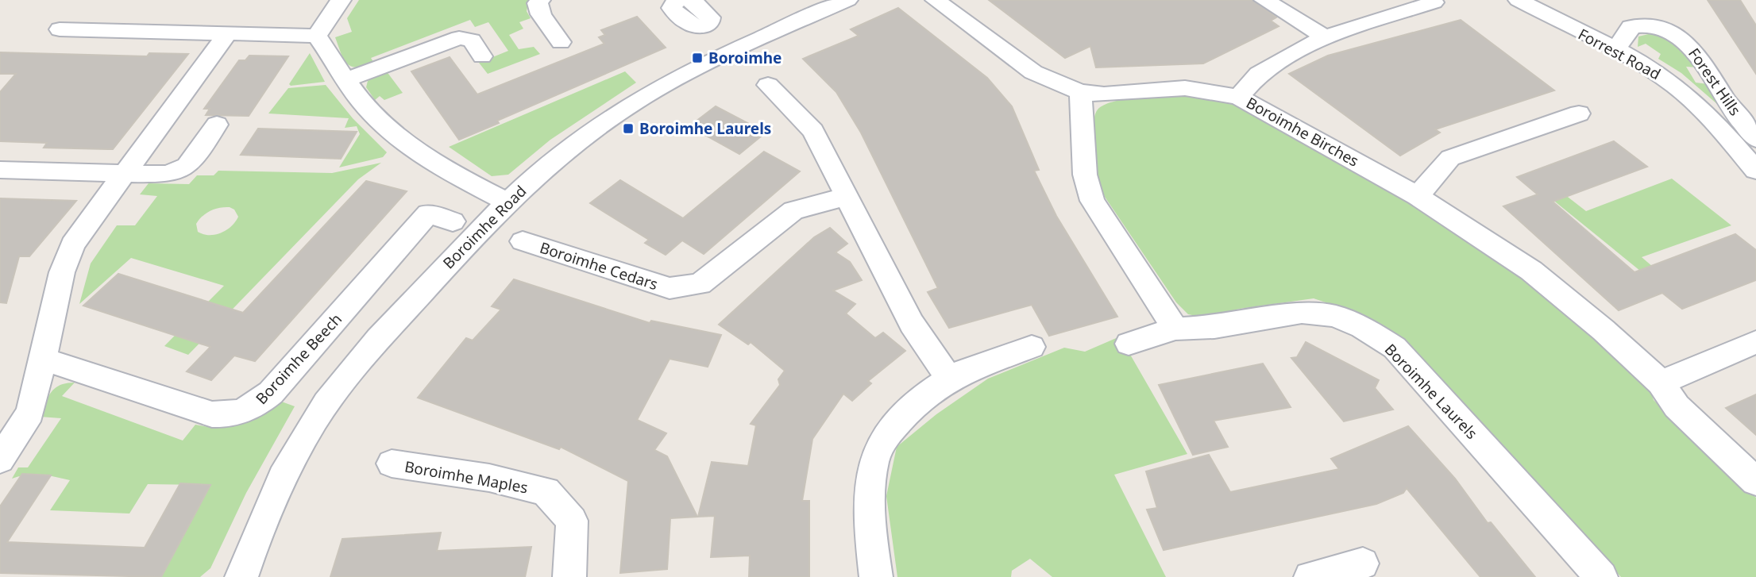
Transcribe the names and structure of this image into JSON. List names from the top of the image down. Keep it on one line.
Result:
{"streets":{"street":["Forrest Road","Forest Hills","Boroimhe Birches","Boroimhe Road","Boroimhe Cedars","Boroimhe Beech","Boroimhe Laurels","Boroimhe Maples"]},"crossings":[["Forrest Road","Forest Hills"]],"places":{"transit":["Boroimhe","Boroimhe Laurels"]}}
